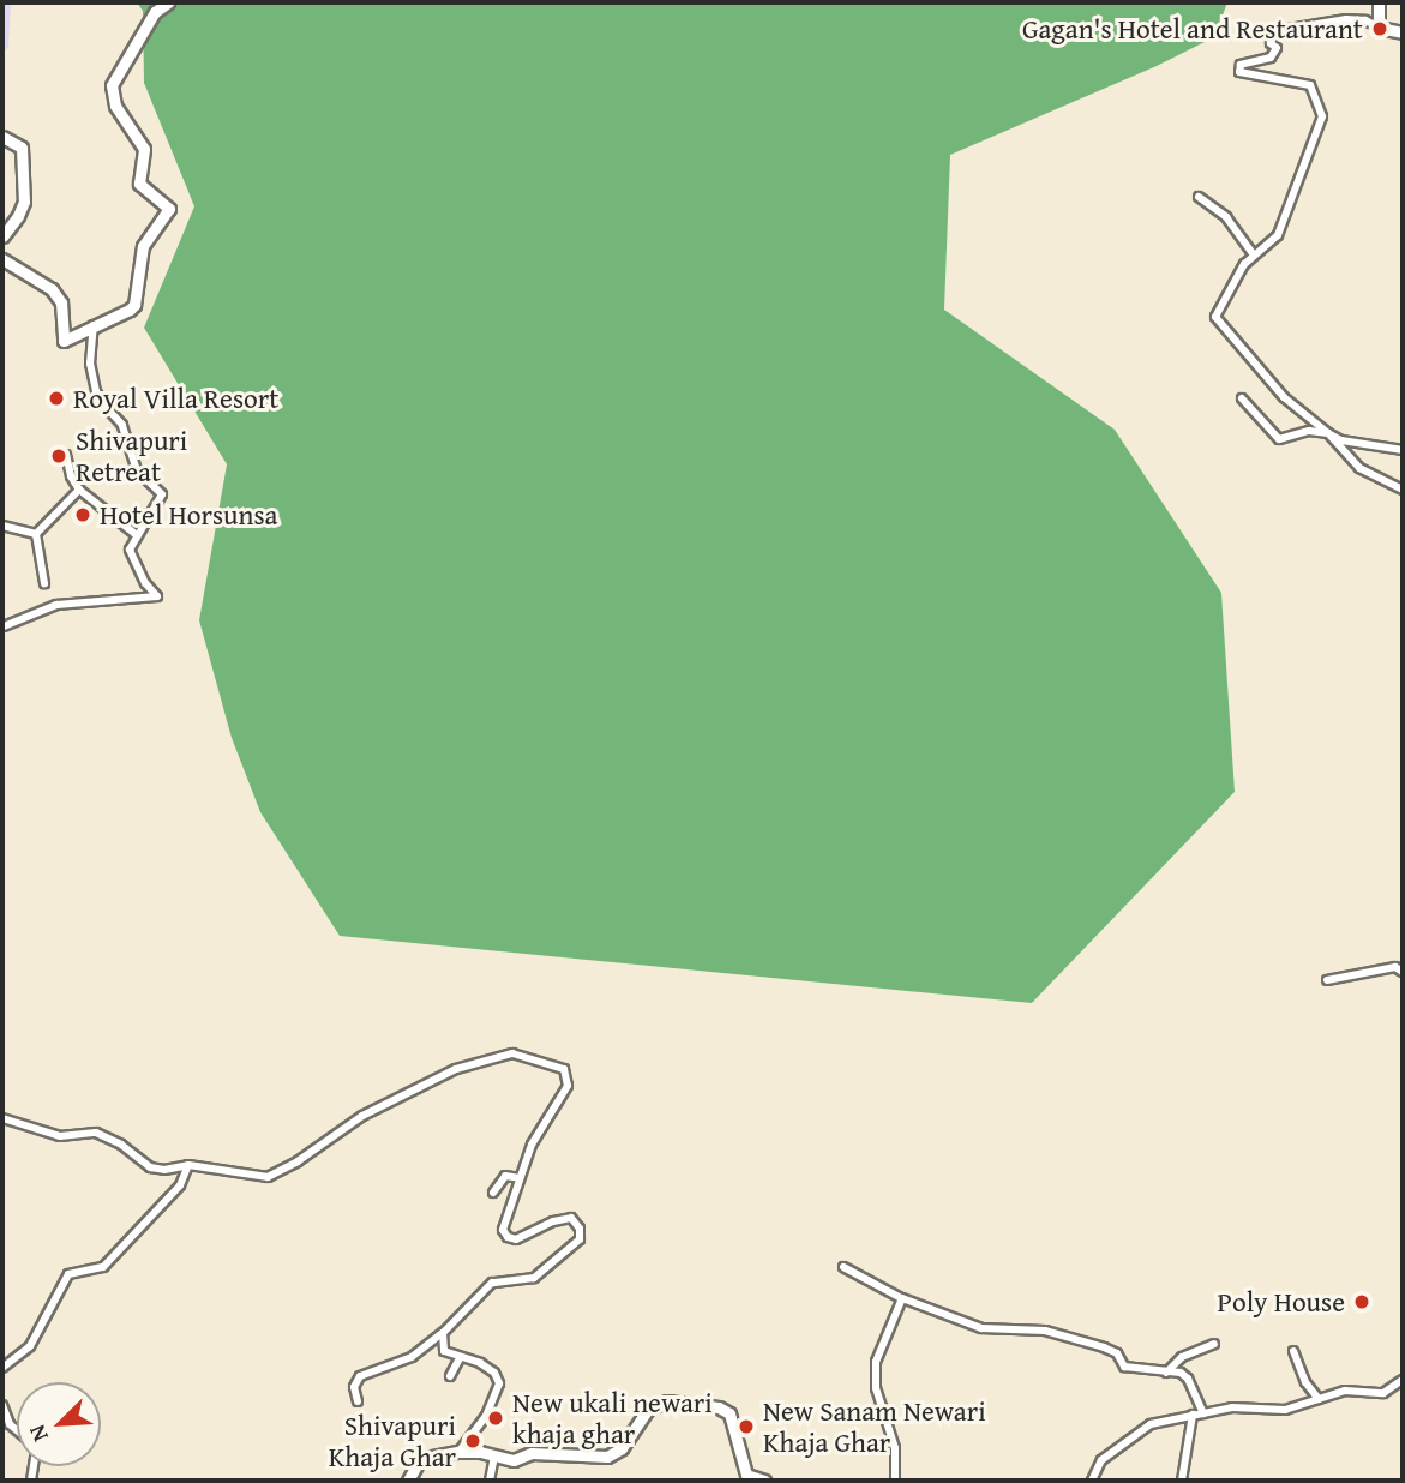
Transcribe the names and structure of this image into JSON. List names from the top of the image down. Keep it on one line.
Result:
{"places":["Gagan's Hotel and Restaurant","Royal Villa Resort","Shivapuri Retreat","Hotel Horsunsa","Poly House","New ukali newari khaja ghar","New Sanam Newari Khaja Ghar","Shivapuri Khaja Ghar"],"north":"bottom left"}
